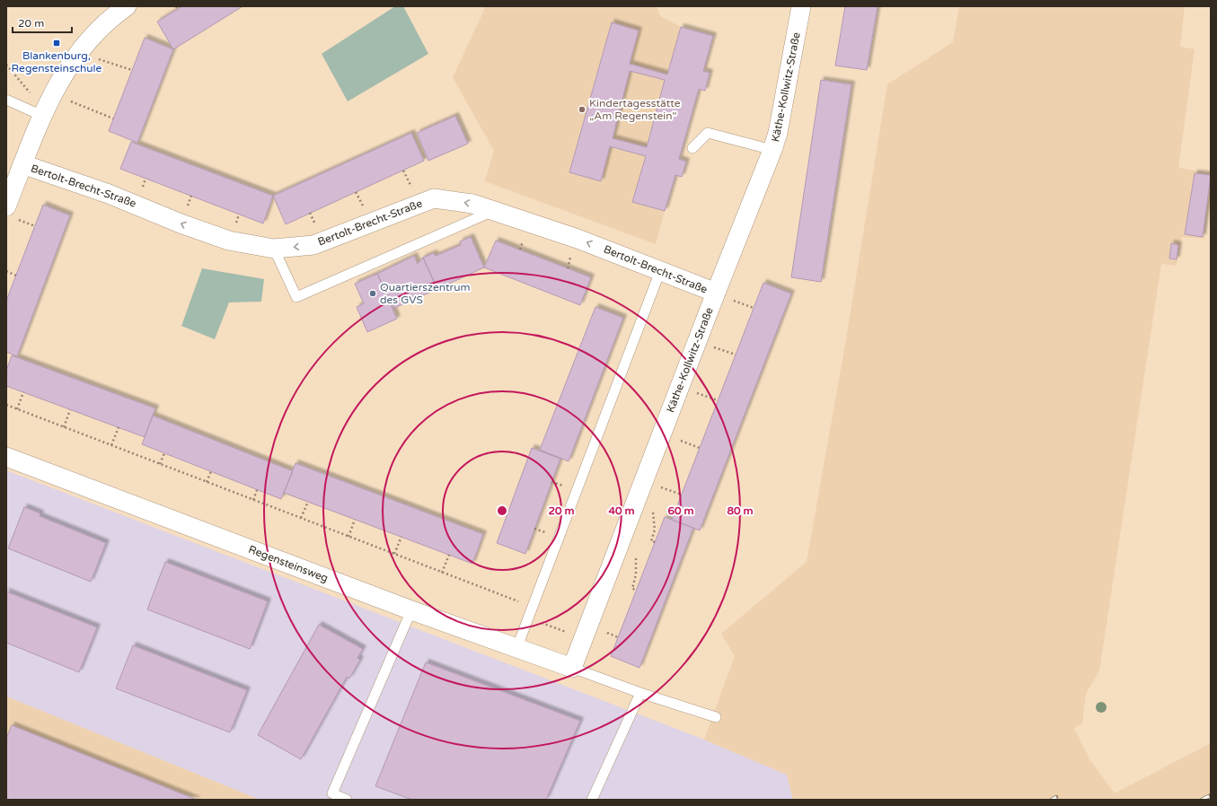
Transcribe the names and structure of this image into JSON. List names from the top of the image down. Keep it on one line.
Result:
{"streets":{"street":["Käthe-Kollwitz-Straße","Bertolt-Brecht-Straße","Regensteinsweg"]},"crossings":[["Käthe-Kollwitz-Straße","Bertolt-Brecht-Straße"],["Käthe-Kollwitz-Straße","Regensteinsweg"]],"one_way":["Bertolt-Brecht-Straße"],"places":{"transit":["Blankenburg, Regensteinschule"],"other":["Kindertagesstätte „Am Regenstein\"","Quartierszentrum des GVS"]},"scale_bar":"20 m","rings":["20 m","40 m","60 m","80 m"]}
